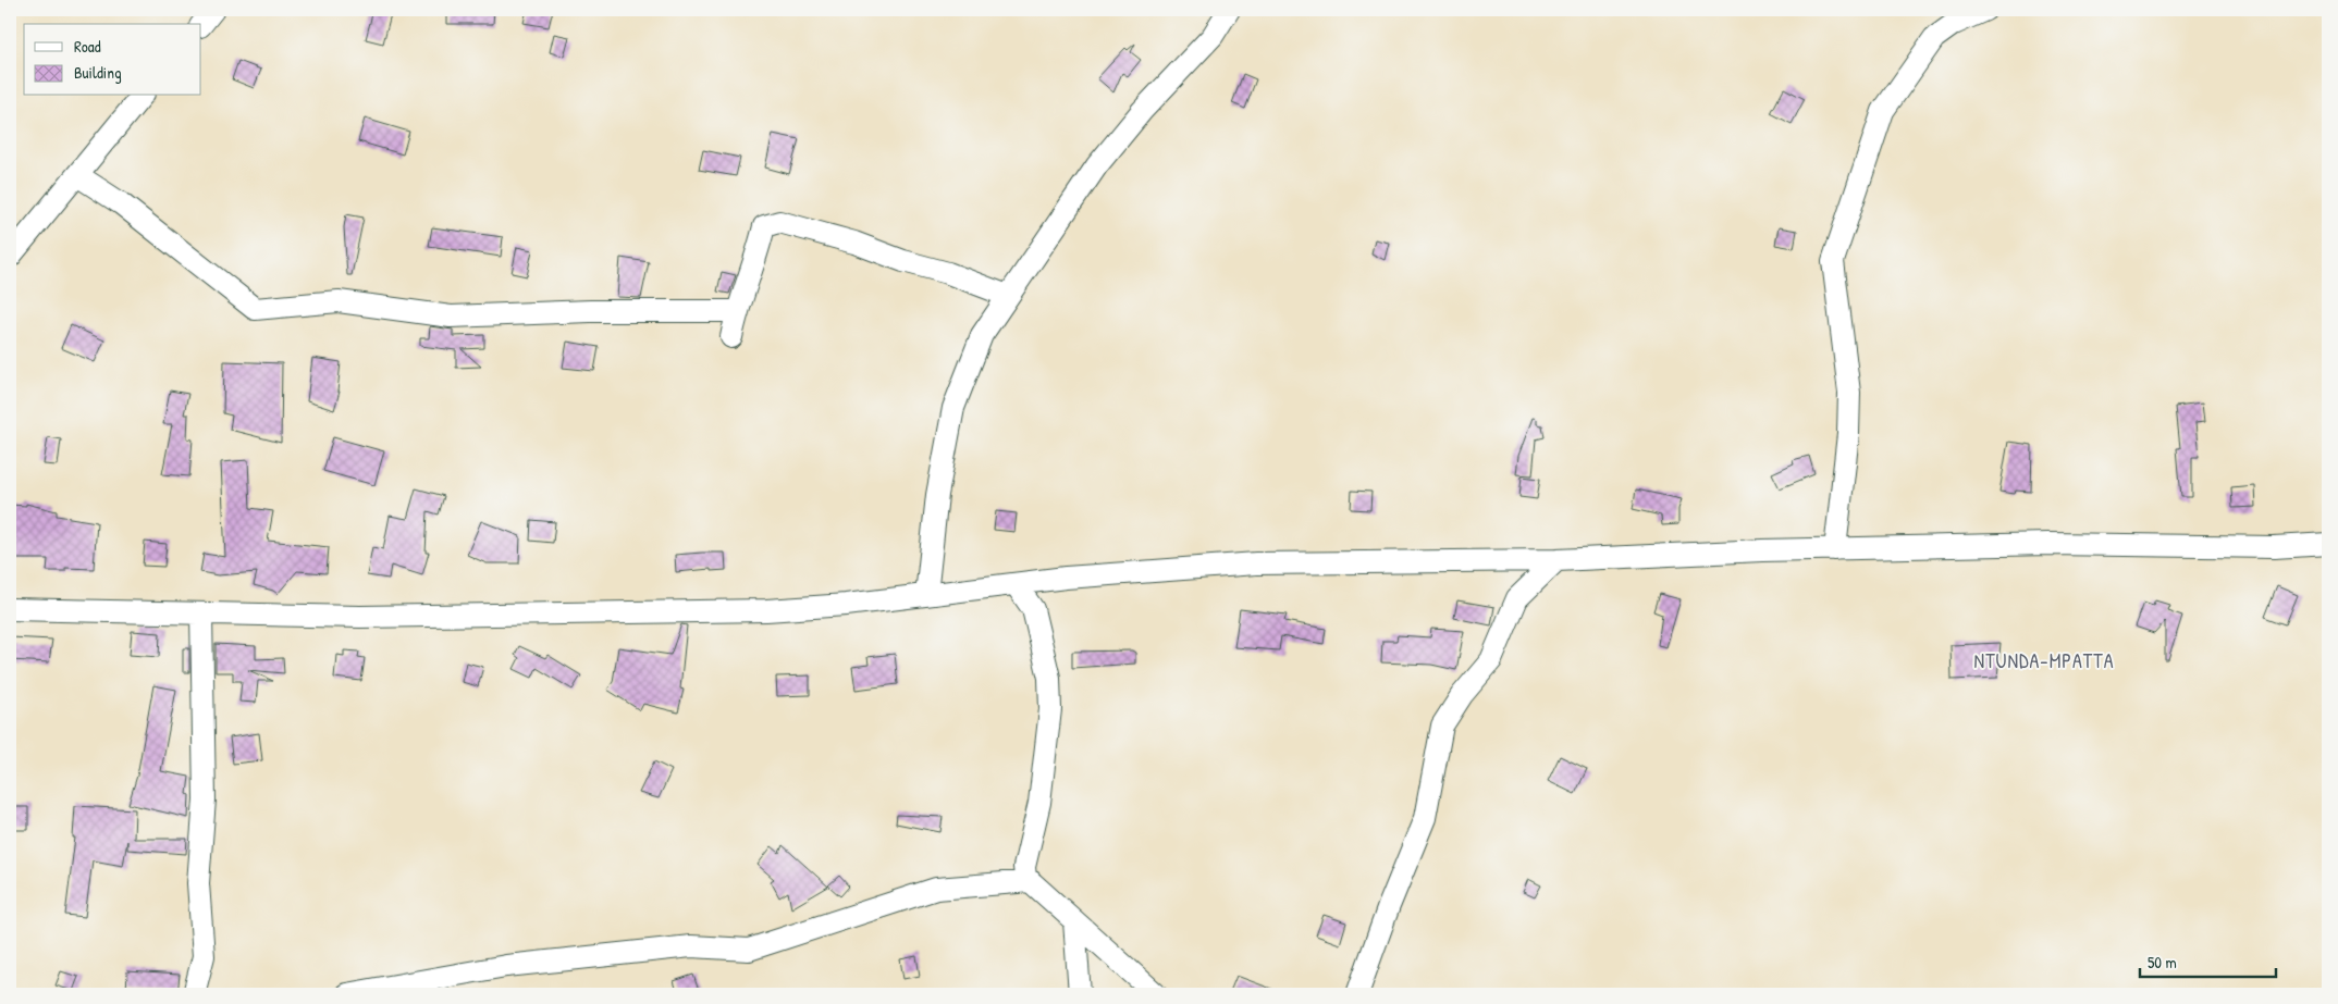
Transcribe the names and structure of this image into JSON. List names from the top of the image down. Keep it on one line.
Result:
{"districts":["NTUNDA-MPATTA"],"legend":["Road","Building"],"scale_bar":"50 m"}
